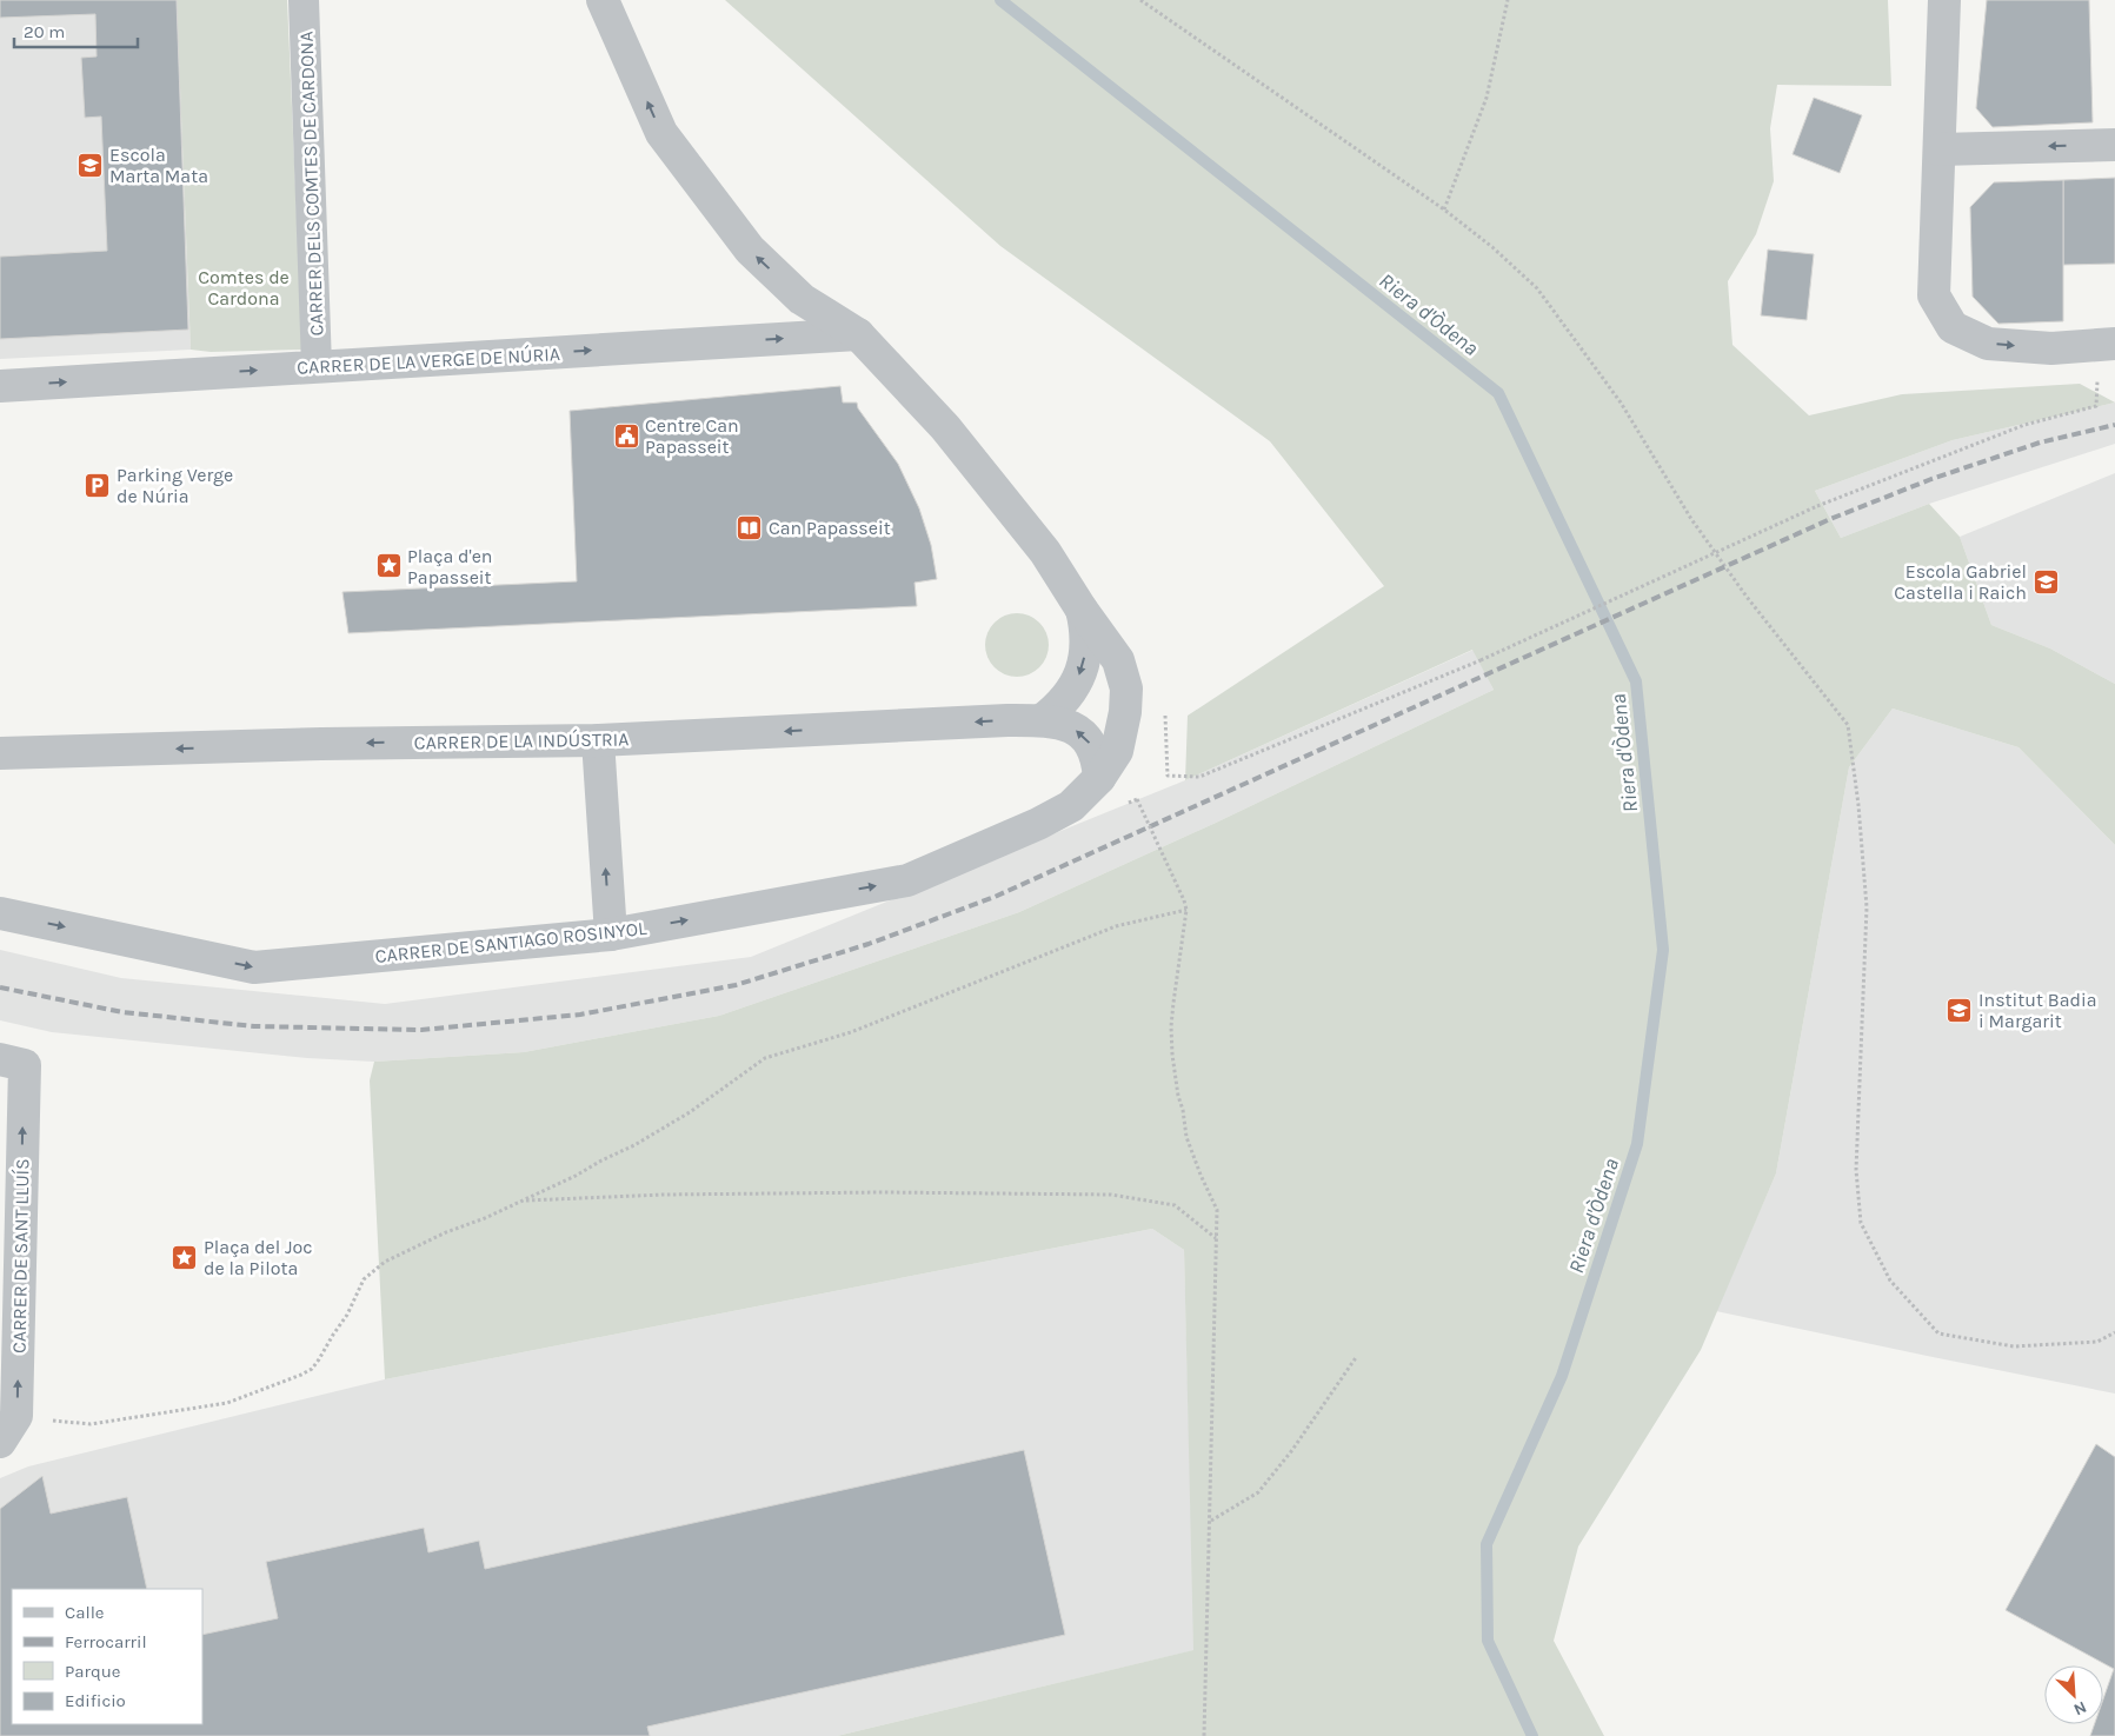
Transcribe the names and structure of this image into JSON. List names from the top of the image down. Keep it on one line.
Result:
{"streets":{"street":["CARRER DELS COMTES DE CARDONA","CARRER DE LA VERGE DE NÚRIA","CARRER DE LA INDÚSTRIA","CARRER DE SANTIAGO ROSINYOL","CARRER DE SANT LLUÍS"]},"crossings":[["CARRER DELS COMTES DE CARDONA","CARRER DE LA VERGE DE NÚRIA"],["CARRER DE LA VERGE DE NÚRIA","CARRER DE SANTIAGO ROSINYOL"],["CARRER DE LA INDÚSTRIA","CARRER DE SANTIAGO ROSINYOL"]],"one_way":["CARRER DE LA VERGE DE NÚRIA","CARRER DE LA INDÚSTRIA","CARRER DE SANT LLUÍS"],"water":["Riera d'Òdena"],"parks":["Comtes de Cardona"],"places":{"school or university":["Escola Marta Mata","Escola Gabriel Castella i Raich","Institut Badia i Margarit"],"public building":["Centre Can Papasseit"],"parking":["Parking Verge de Núria"],"library":["Can Papasseit"],"place":["Plaça d'en Papasseit","Plaça del Joc de la Pilota"]},"legend":["Calle","Ferrocarril","Parque","Edificio"],"scale_bar":"20 m","north":"bottom right"}
